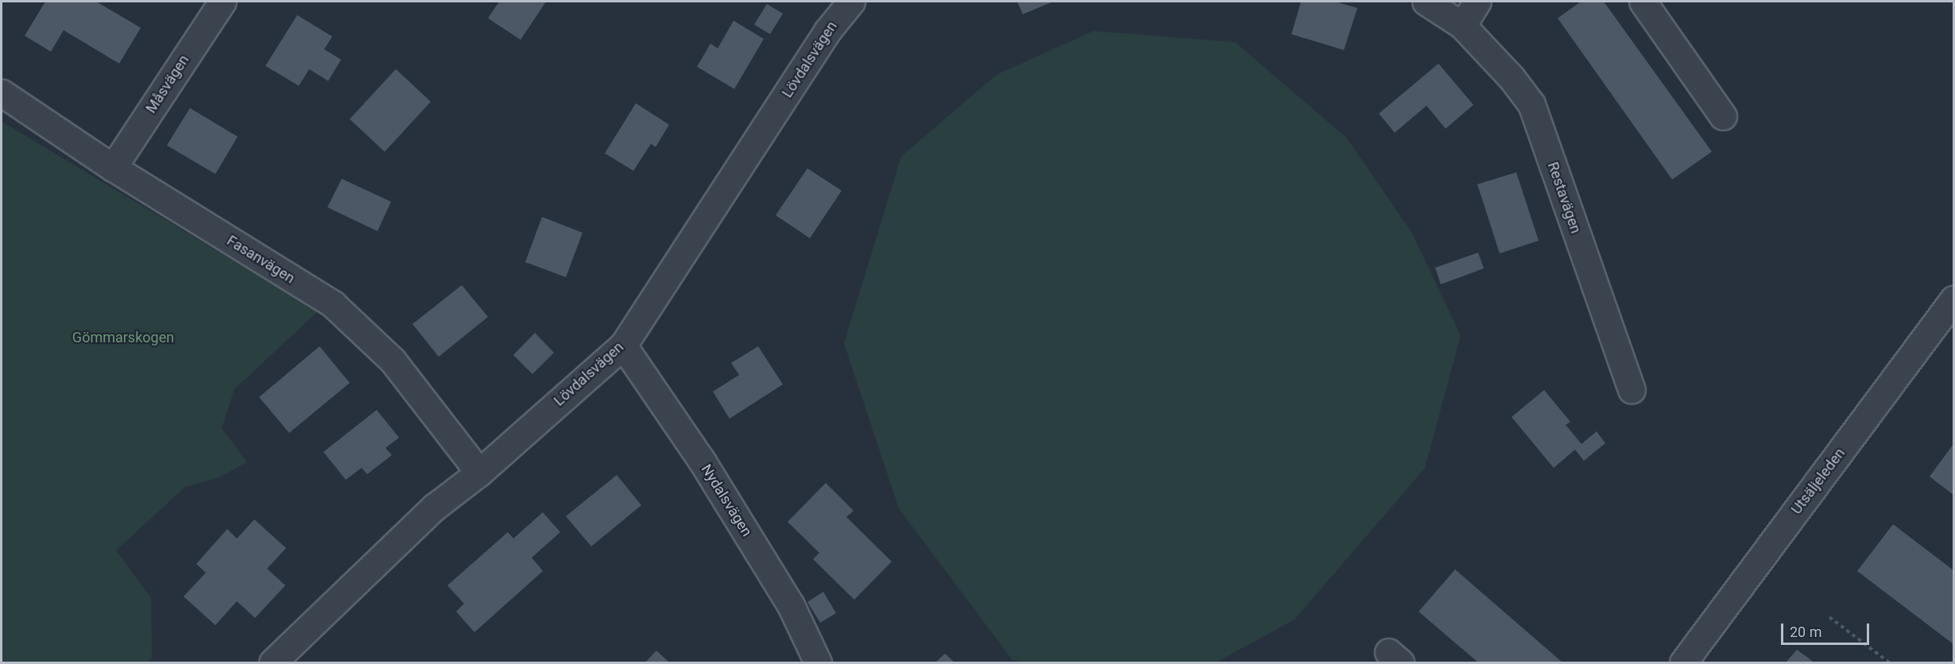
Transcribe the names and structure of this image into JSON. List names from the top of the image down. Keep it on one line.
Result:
{"streets":{"street":["Lövdalsvägen","Måsvägen","Restavägen","Fasanvägen","Utsäljeleden","Nydalsvägen"]},"crossings":[["Lövdalsvägen","Fasanvägen"],["Lövdalsvägen","Nydalsvägen"],["Måsvägen","Fasanvägen"]],"parks":["Gömmarskogen"],"scale_bar":"20 m"}
